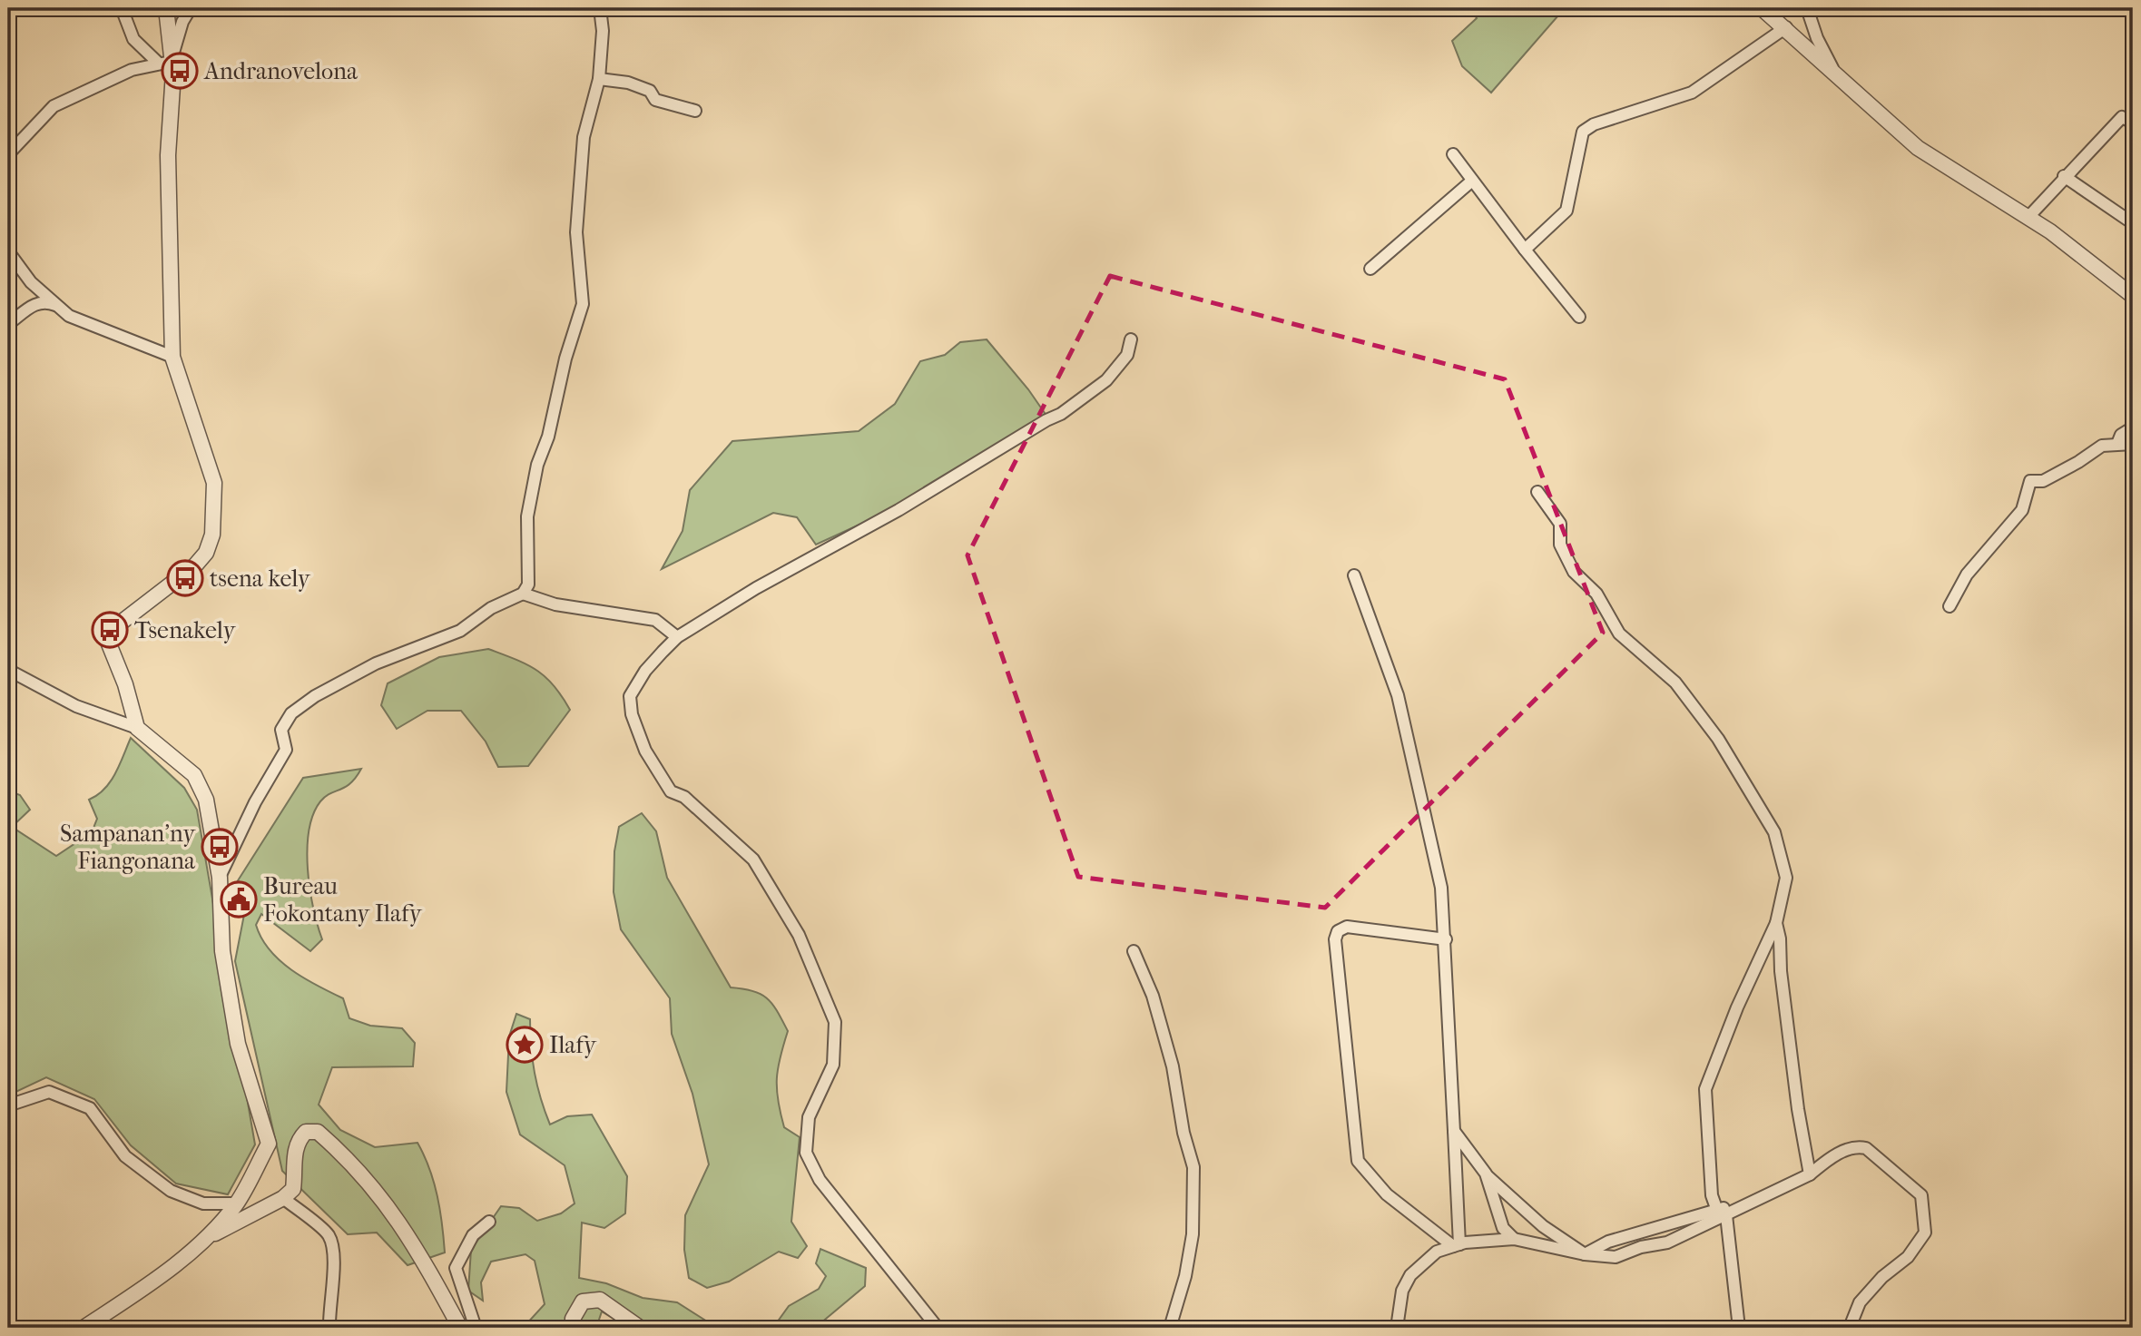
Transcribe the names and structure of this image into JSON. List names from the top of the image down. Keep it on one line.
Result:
{"places":{"bus stop":["Andranovelona","tsena kely","Tsenakely","Sampanan'ny Fiangonana"],"public building":["Bureau Fokontany Ilafy"],"place":["Ilafy"]}}
